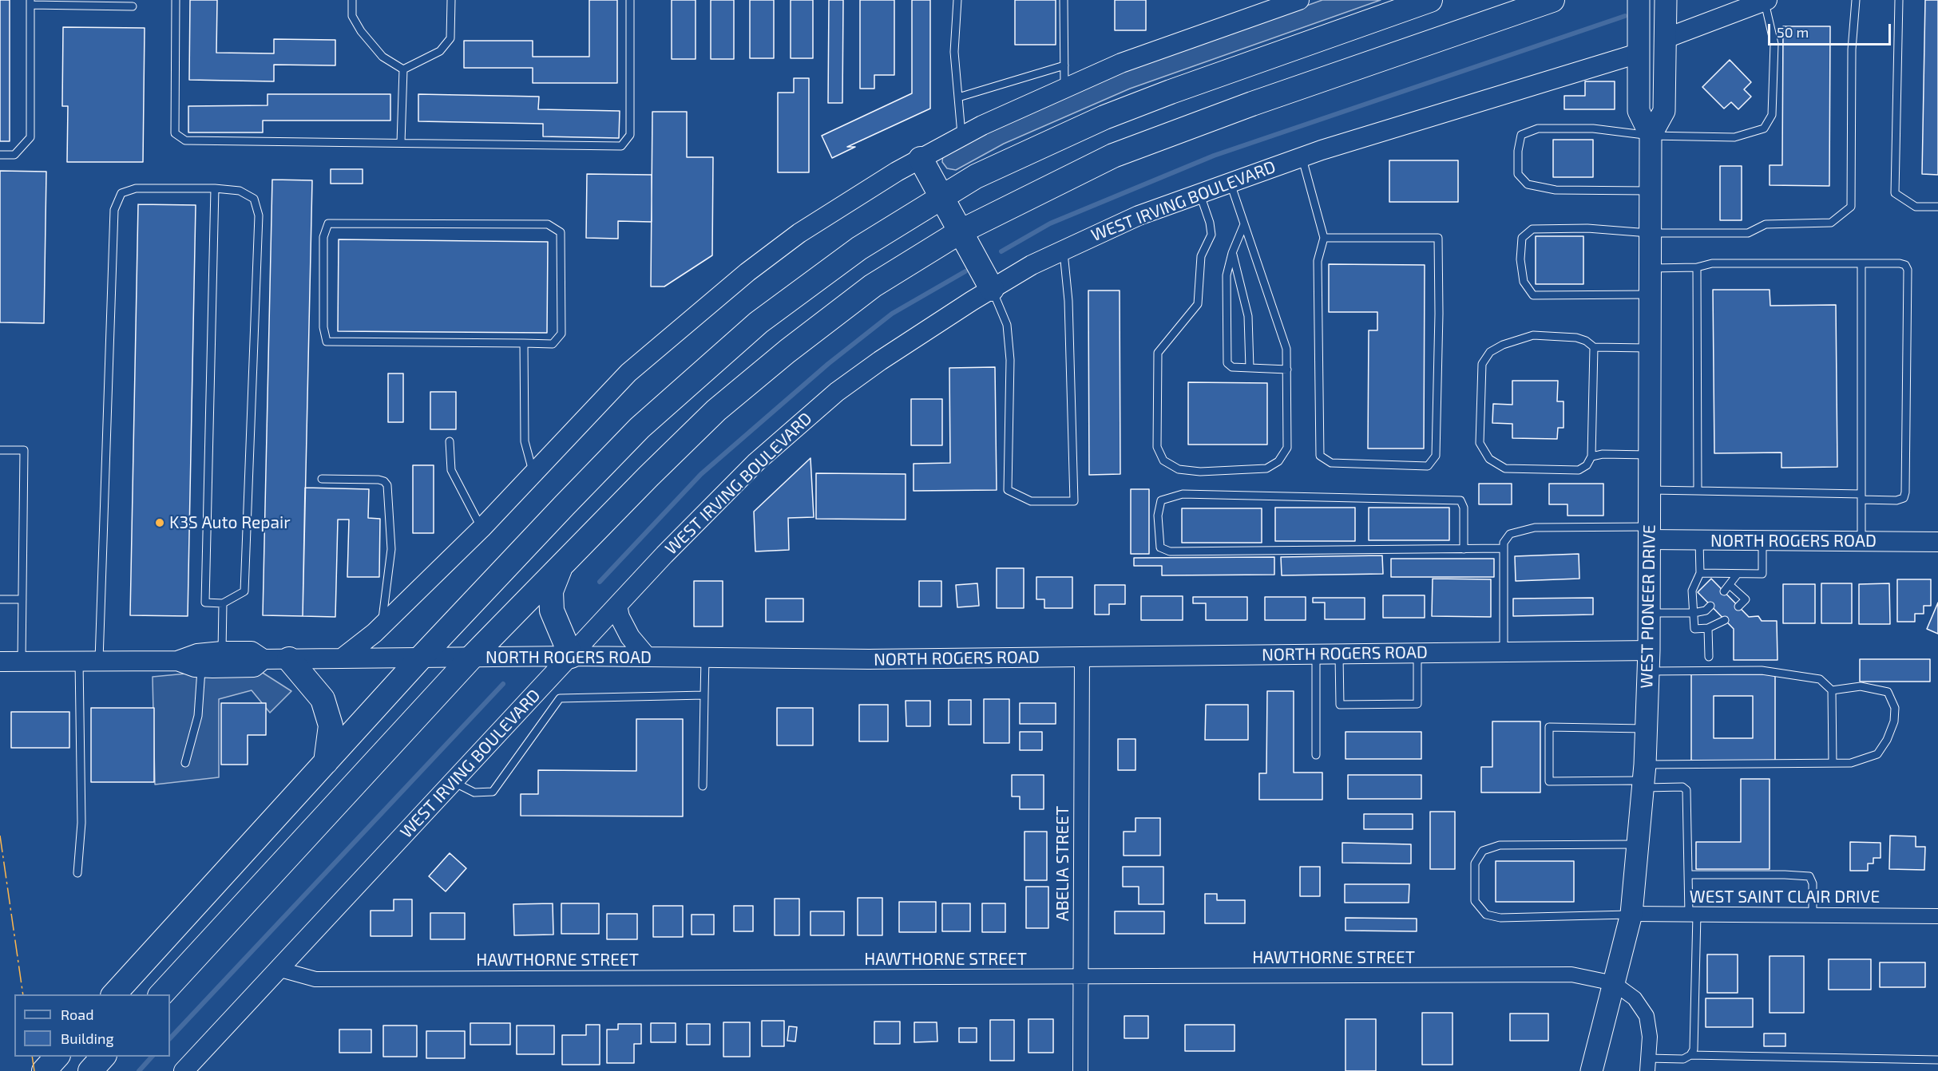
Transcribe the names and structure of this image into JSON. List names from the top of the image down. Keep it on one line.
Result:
{"streets":{"main road":["WEST PIONEER DRIVE"],"street":["WEST IRVING BOULEVARD","NORTH ROGERS ROAD","ABELIA STREET","WEST SAINT CLAIR DRIVE","HAWTHORNE STREET"]},"crossings":[["WEST IRVING BOULEVARD","NORTH ROGERS ROAD"],["WEST IRVING BOULEVARD","WEST PIONEER DRIVE"],["WEST IRVING BOULEVARD","HAWTHORNE STREET"],["NORTH ROGERS ROAD","WEST PIONEER DRIVE"],["NORTH ROGERS ROAD","ABELIA STREET"],["WEST PIONEER DRIVE","WEST SAINT CLAIR DRIVE"],["WEST PIONEER DRIVE","HAWTHORNE STREET"],["ABELIA STREET","HAWTHORNE STREET"]],"places":["K3S Auto Repair"],"legend":["Road","Building"],"scale_bar":"50 m"}
